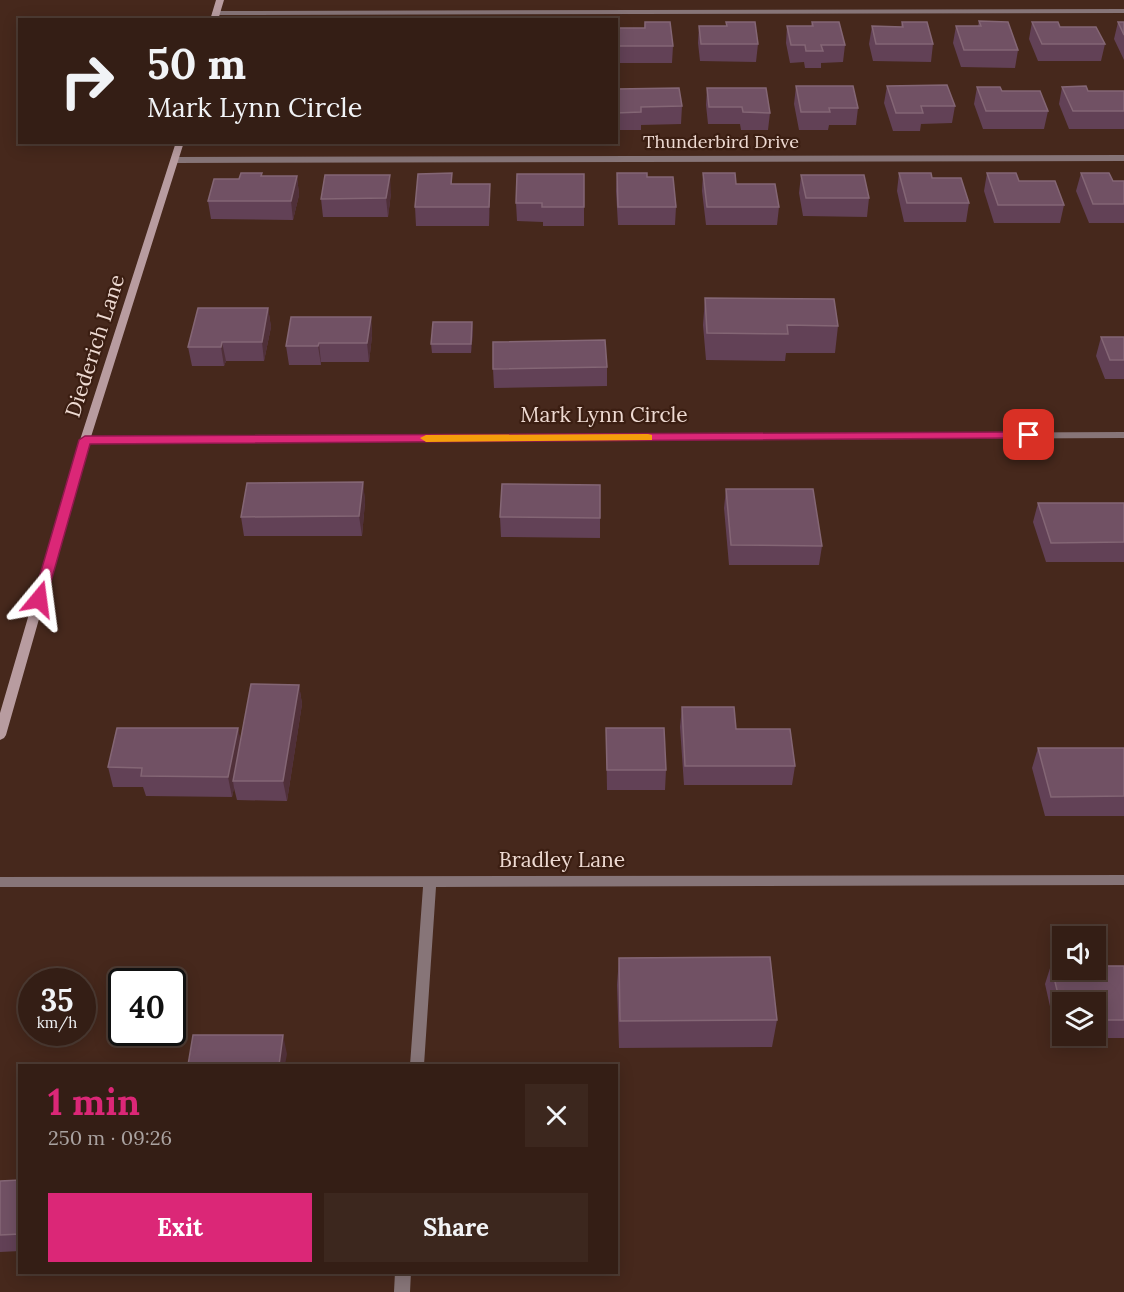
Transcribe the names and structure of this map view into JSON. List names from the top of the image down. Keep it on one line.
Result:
{"streets":{"street":["Thunderbird Drive","Diederich Lane","Mark Lynn Circle","Bradley Lane"]},"crossings":[["Thunderbird Drive","Diederich Lane"],["Diederich Lane","Mark Lynn Circle"]],"page":{"turn":["50 m","Mark Lynn Circle"],"speed":"35 km/h","limit":"40","heading":["1 min","250 m · 09:26"],"buttons":["Exit","Share"]}}
